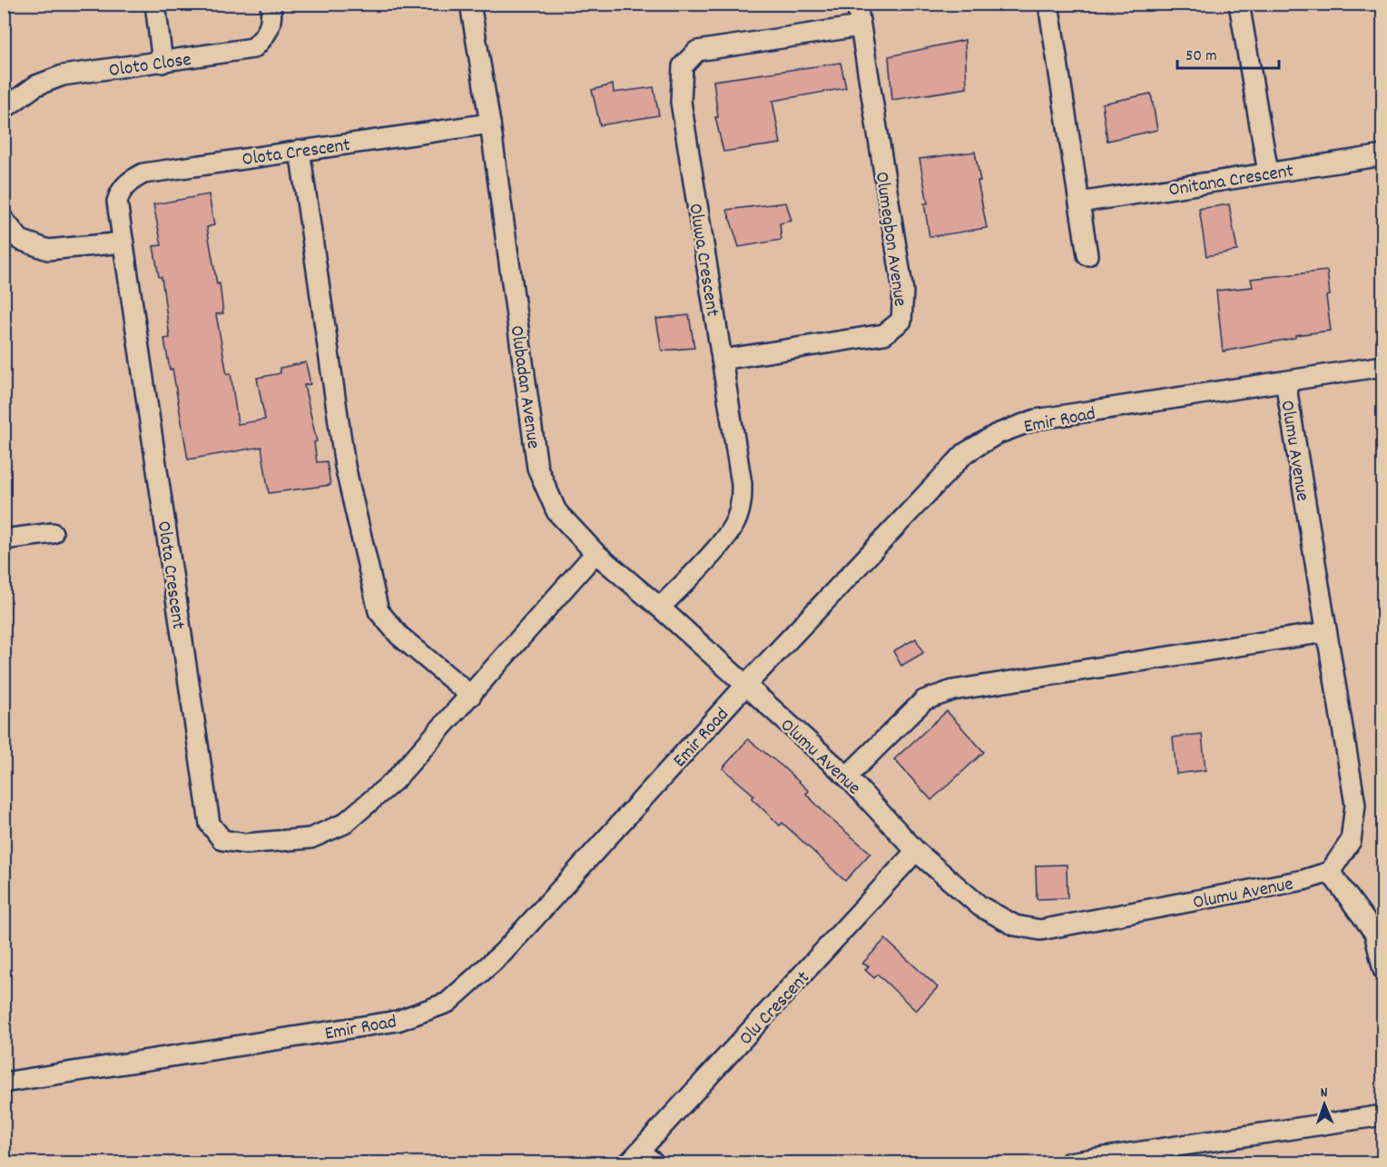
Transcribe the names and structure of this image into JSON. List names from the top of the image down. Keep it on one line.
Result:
{"streets":{"street":["Oloto Close","Olota Crescent","Onitana Crescent","Olumegbon Avenue","Oluwa Crescent","Olubadan Avenue","Emir Road","Olumu Avenue","Olu Crescent"]},"crossings":[["Olota Crescent","Olubadan Avenue"],["Olumegbon Avenue","Oluwa Crescent"],["Oluwa Crescent","Olubadan Avenue"],["Olubadan Avenue","Emir Road"],["Olubadan Avenue","Olumu Avenue"],["Emir Road","Olumu Avenue"],["Olumu Avenue","Olu Crescent"]],"scale_bar":"50 m","north":"top"}
